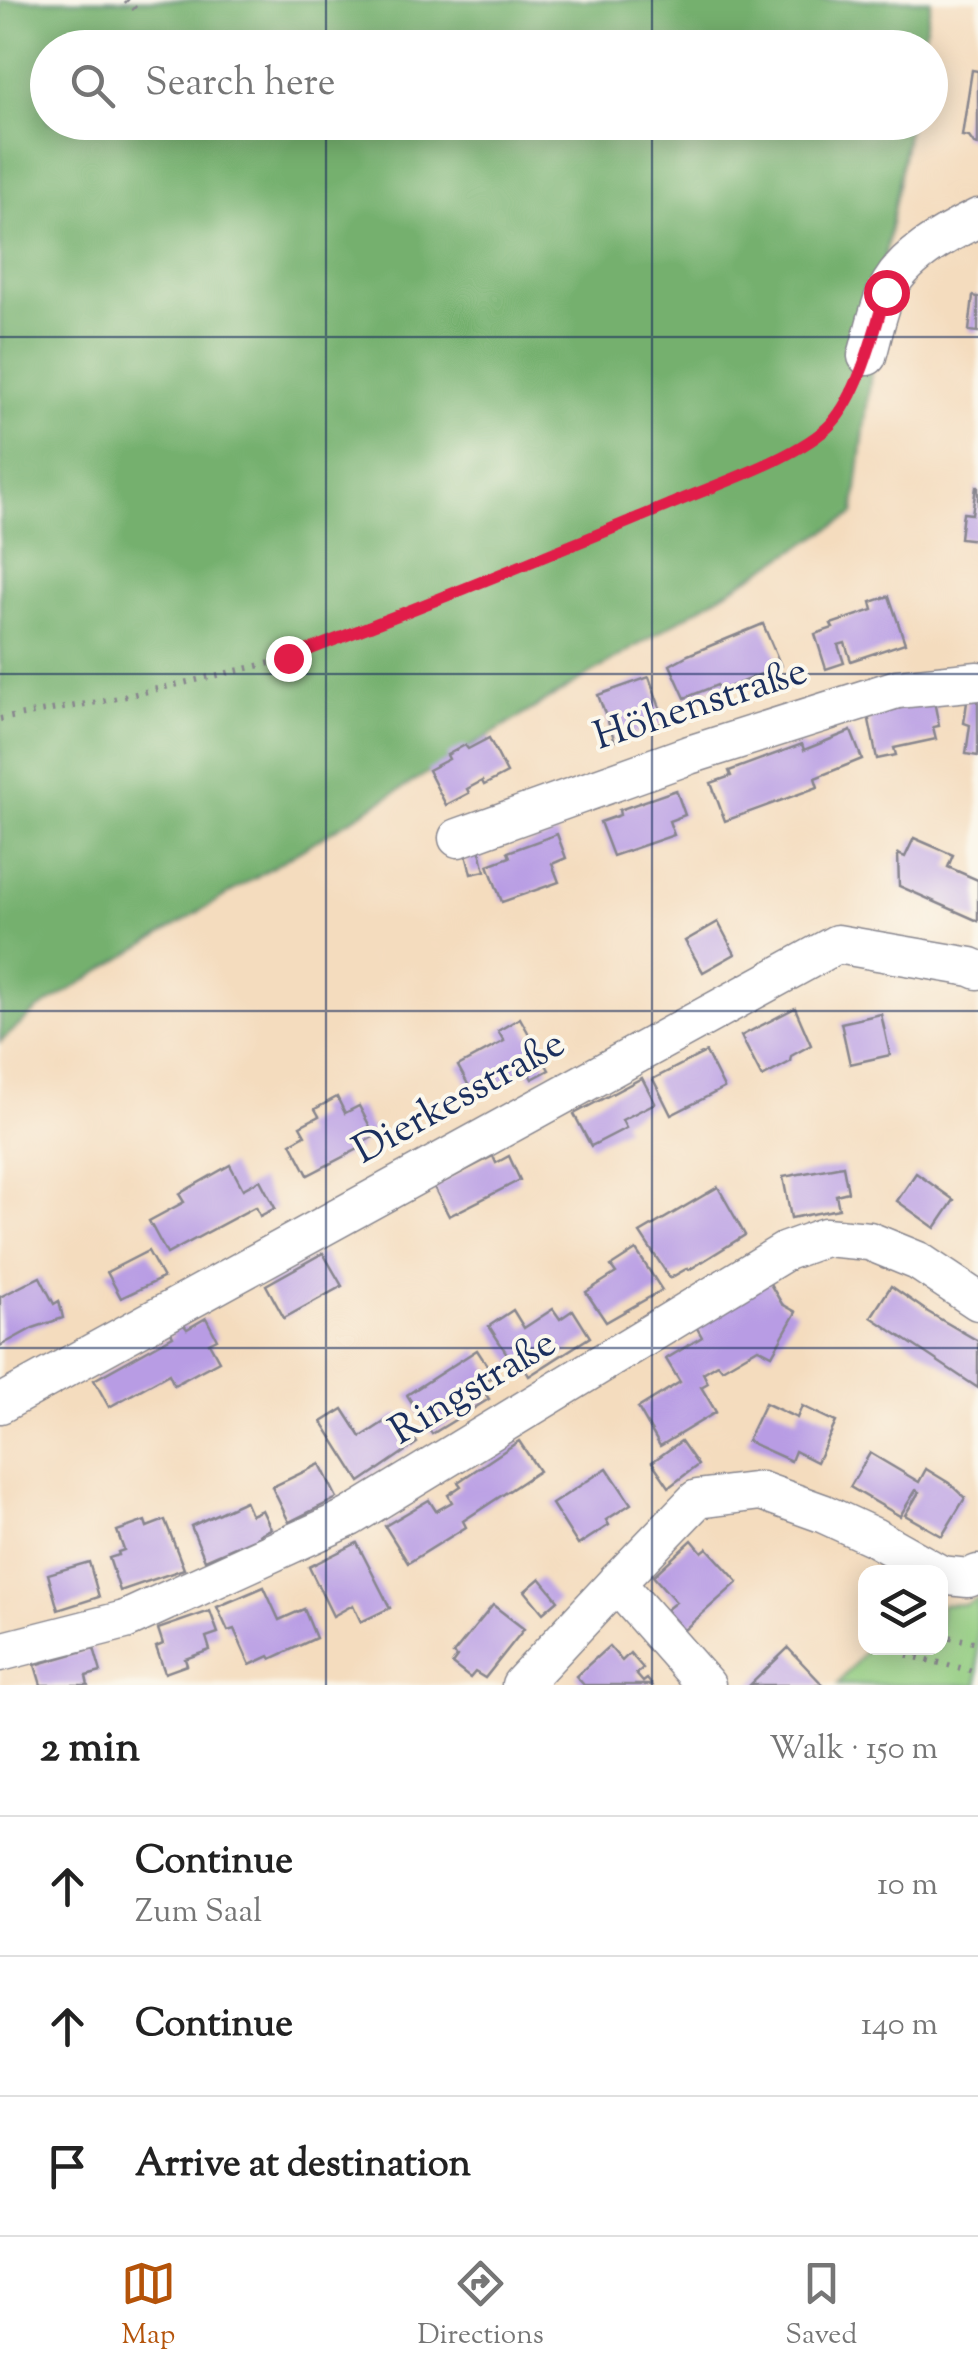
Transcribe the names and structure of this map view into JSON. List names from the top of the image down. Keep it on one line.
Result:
{"streets":{"street":["Höhenstraße","Dierkesstraße","Ringstraße"]},"page":{"search":"Search here","heading":["2 min","Walk · 150 m"],"list":[["Continue","Zum Saal","10 m"],["Continue","140 m"],"Arrive at destination"],"nav":["Map","Directions","Saved"]}}
